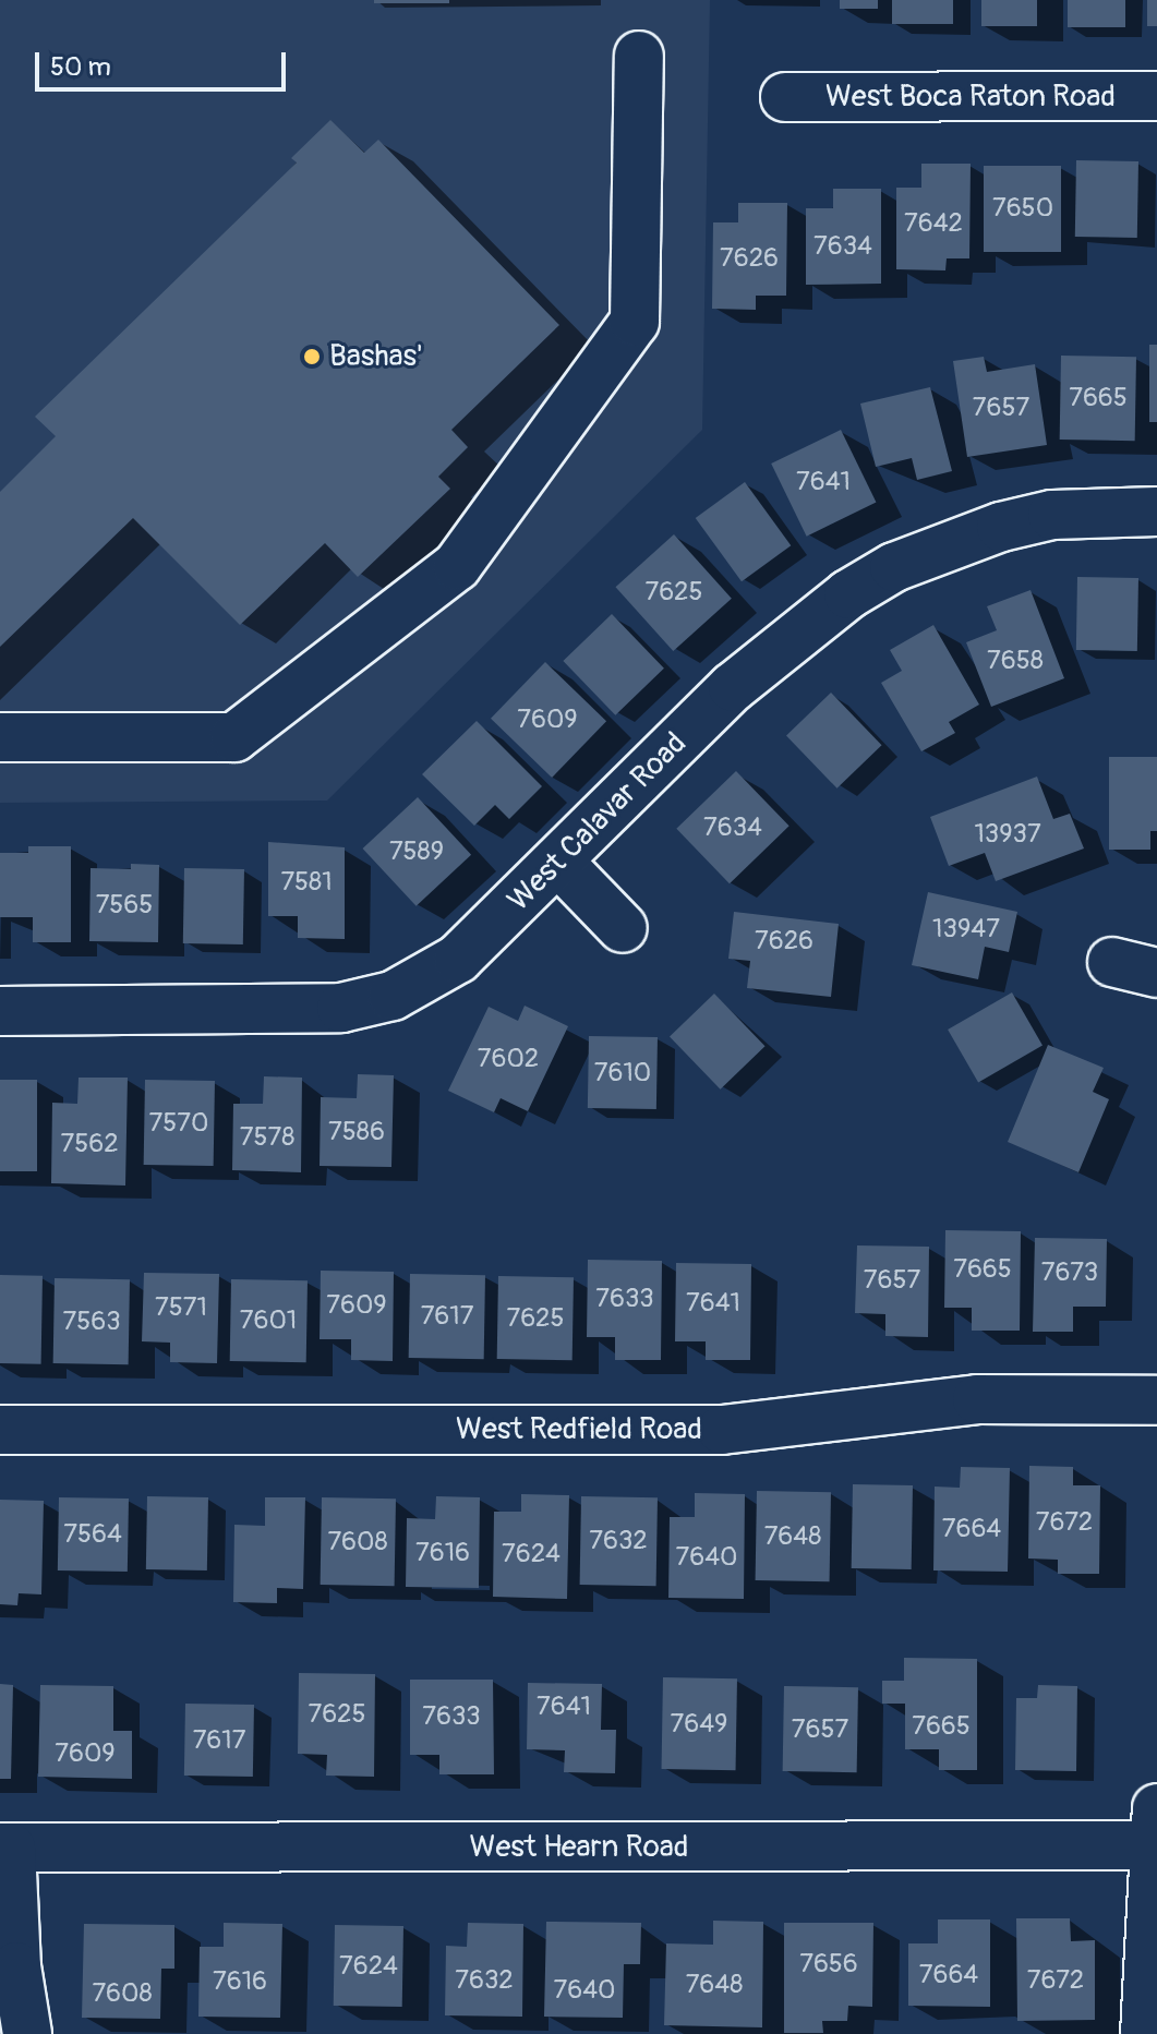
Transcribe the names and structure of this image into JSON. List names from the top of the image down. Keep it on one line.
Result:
{"streets":{"street":["West Boca Raton Road","West Calavar Road","West Redfield Road","West Hearn Road"]},"places":["Bashas'"],"house_numbers":["7650","7642","7634","7626","7665","7657","7641","7625","7658","7609","7634","13937","7589","7581","7565","13947","7626","7602","7610","7570","7586","7578","7562","7665","7673","7657","7633","7641","7609","7571","7617","7625","7601","7563","7672","7664","7564","7648","7632","7608","7616","7624","7640","7641","7625","7633","7649","7665","7657","7617","7609","7656","7624","7664","7632","7672","7616","7648","7640","7608"],"scale_bar":"50 m"}
